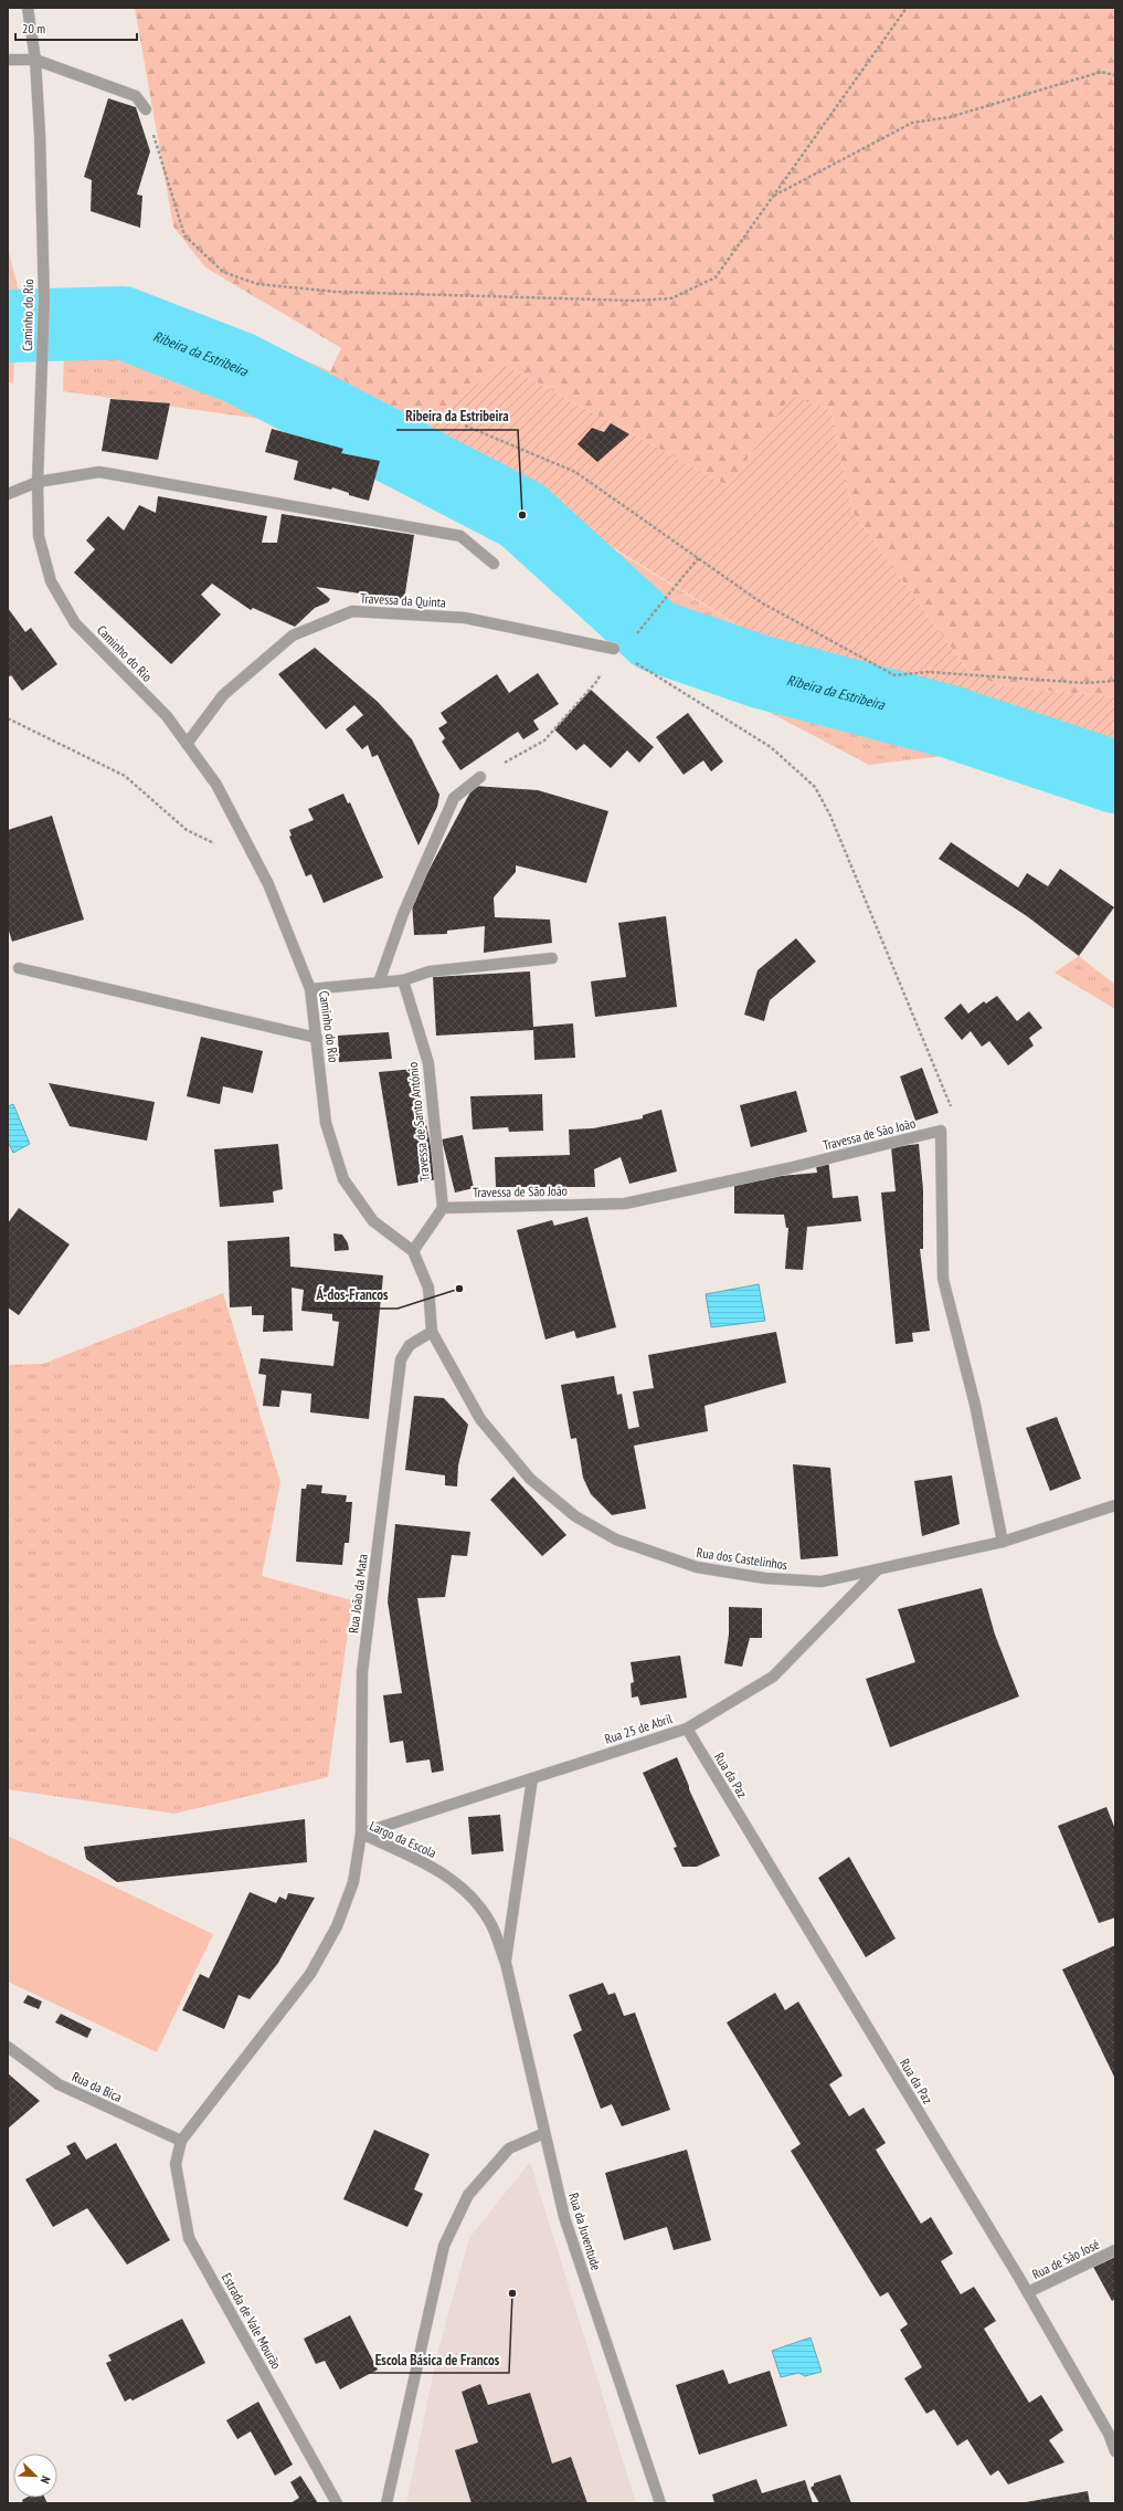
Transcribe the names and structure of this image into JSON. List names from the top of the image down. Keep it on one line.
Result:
{"streets":{"street":["Caminho do Rio","Travessa da Quinta","Travessa de Santo António","Travessa de São João","Rua dos Castelinhos","Rua João da Mata","Rua 25 de Abril","Rua da Paz","Largo da Escola","Rua da Bica","Rua da Juventude","Rua de São José","Estrada de Vale Mourão"]},"crossings":[["Caminho do Rio","Travessa da Quinta"],["Travessa de Santo António","Travessa de São João"],["Rua dos Castelinhos","Rua João da Mata"],["Rua dos Castelinhos","Rua 25 de Abril"],["Rua João da Mata","Rua 25 de Abril"],["Rua João da Mata","Largo da Escola"],["Rua 25 de Abril","Rua da Paz"],["Rua 25 de Abril","Largo da Escola"],["Rua da Paz","Rua de São José"],["Largo da Escola","Rua da Bica"],["Largo da Escola","Rua da Juventude"],["Largo da Escola","Estrada de Vale Mourão"],["Rua da Bica","Estrada de Vale Mourão"]],"water":["Ribeira da Estribeira"],"places":["Ribeira da Estribeira","Á-dos-Francos","Escola Básica de Francos"],"scale_bar":"20 m","north":"bottom right"}
